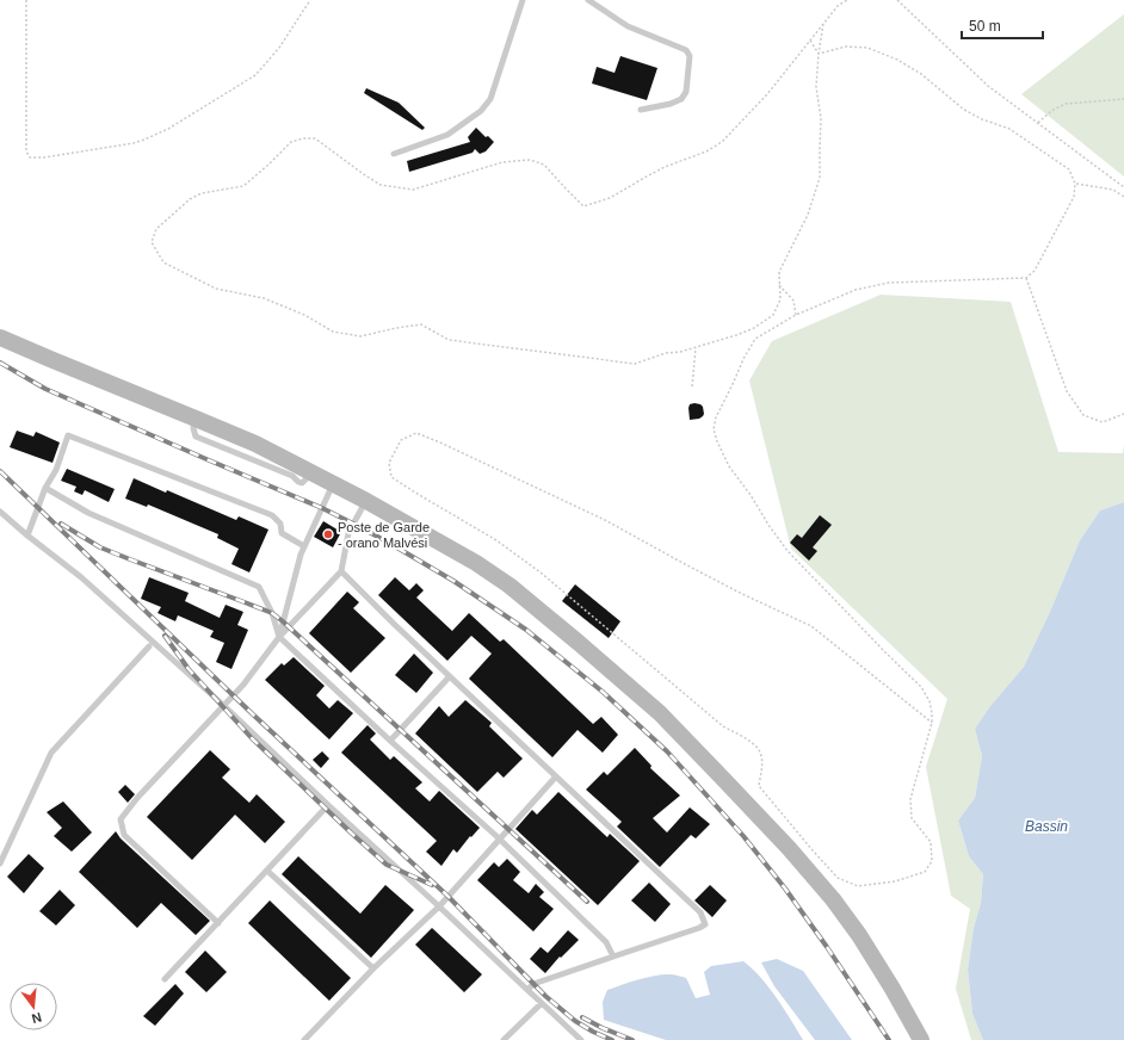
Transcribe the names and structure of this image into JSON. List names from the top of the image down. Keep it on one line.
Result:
{"water":["Bassin"],"places":["Poste de Garde - orano Malvési"],"scale_bar":"50 m","north":"bottom"}
